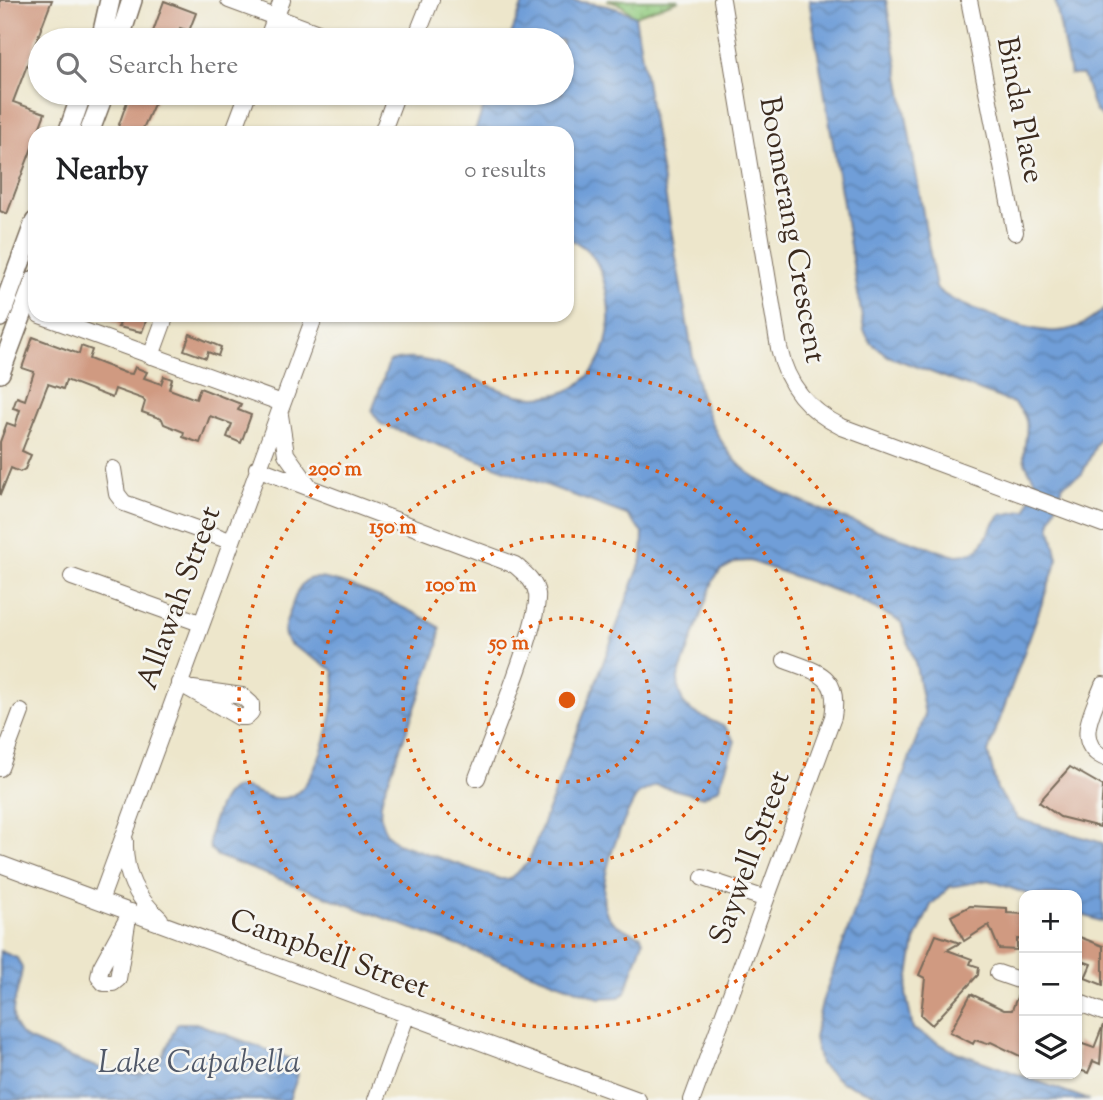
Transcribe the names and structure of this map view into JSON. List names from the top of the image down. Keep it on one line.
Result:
{"streets":{"street":["Binda Place","Boomerang Crescent","Allawah Street","Saywell Street","Campbell Street"]},"crossings":[["Allawah Street","Campbell Street"]],"water":["Lake Capabella"],"page":{"search":"Search here","heading":["Nearby","0 results"],"map_buttons":["+","−"]},"rings":["200 m","150 m","100 m","50 m"]}
